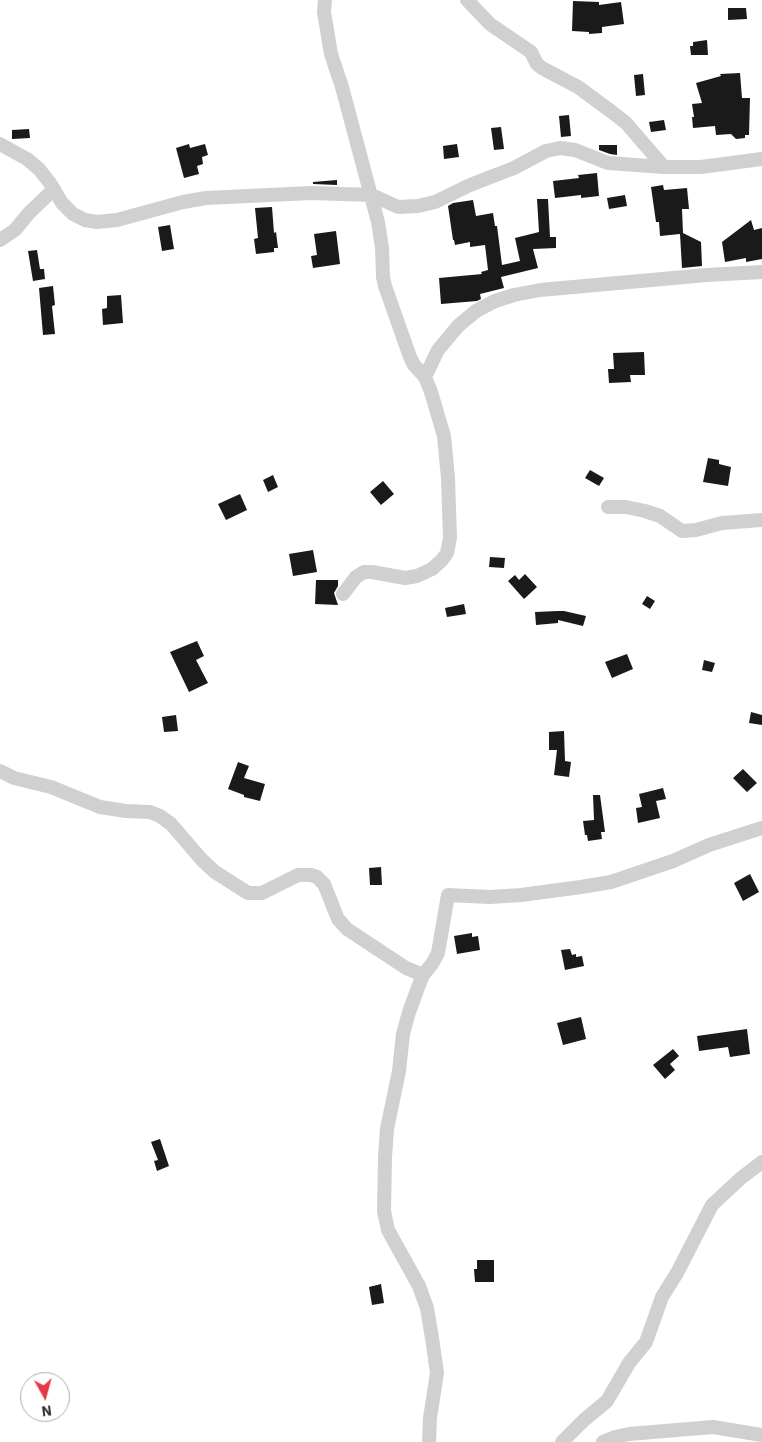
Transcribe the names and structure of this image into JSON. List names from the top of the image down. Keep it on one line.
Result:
{"north":"bottom"}
